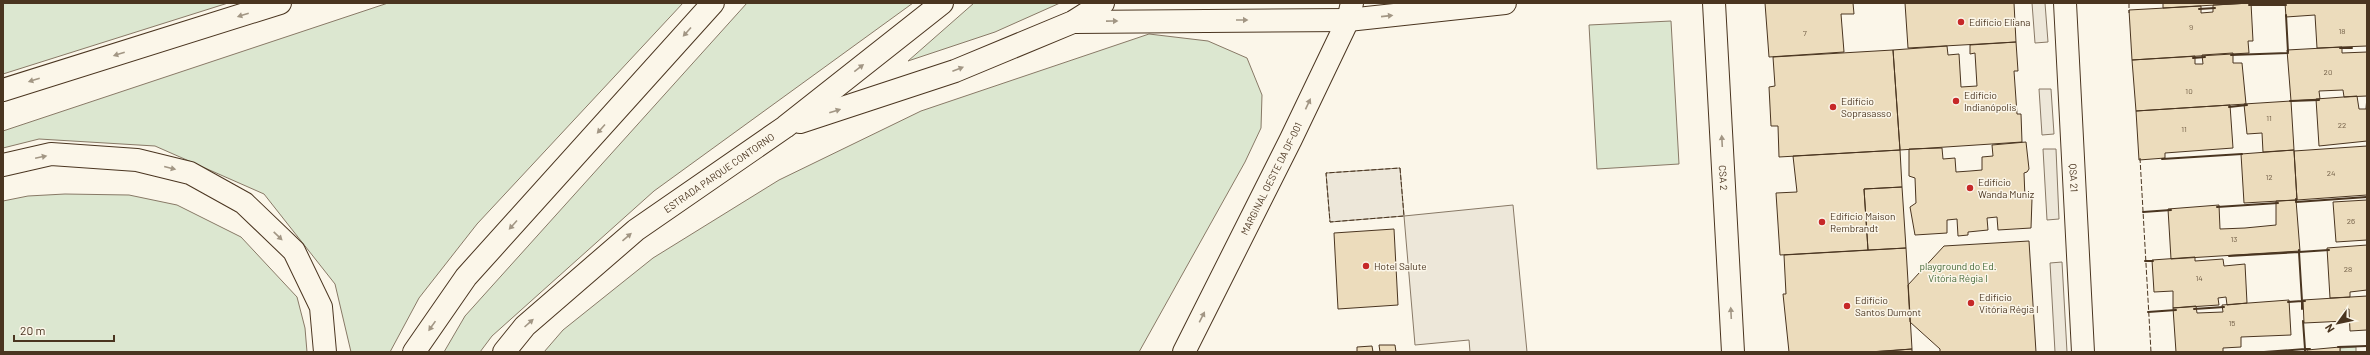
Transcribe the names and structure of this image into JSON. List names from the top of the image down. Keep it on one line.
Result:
{"streets":{"main road":["ESTRADA PARQUE CONTORNO","CSA 2","QSA 21","MARGINAL OESTE DA DF-001"]},"one_way":["CSA 2","MARGINAL OESTE DA DF-001"],"parks":["playground do Ed. Vitória Régia I"],"places":["Edifício Eliana","Edifício Indianópolis","Edifício Soprasasso","Edifício Wanda Muniz","Edifício Maison Rembrandt","Hotel Salute","Edifício Vitória Régia I","Edifício Santos Dumont"],"house_numbers":["9","18","7","20","10","11","22","11","24","12","26","13","28","14","15"],"scale_bar":"20 m","north":"bottom left"}
